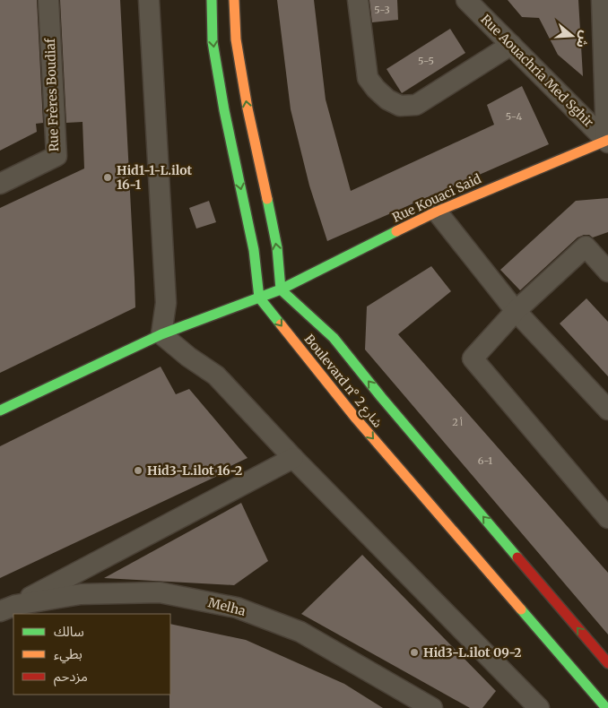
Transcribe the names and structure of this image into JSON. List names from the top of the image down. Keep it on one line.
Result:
{"streets":{"main road":["Rue Kouaci Said","Boulevard n° شارع 2"],"street":["Rue Aouachria Med Sghir","Rue Frères Boudiaf","Melha"]},"crossings":[["Rue Aouachria Med Sghir","Rue Kouaci Said"],["Rue Kouaci Said","Boulevard n° شارع 2"]],"places":["Hid1-1-L.ilot 16-1","Hid3-L.ilot 16-2","Hid3-L.ilot 09-2"],"house_numbers":["5-3","5-5","5-4","أ 2","6-1"],"legend":["سالك","بطيء","مزدحم"],"north":"right"}
